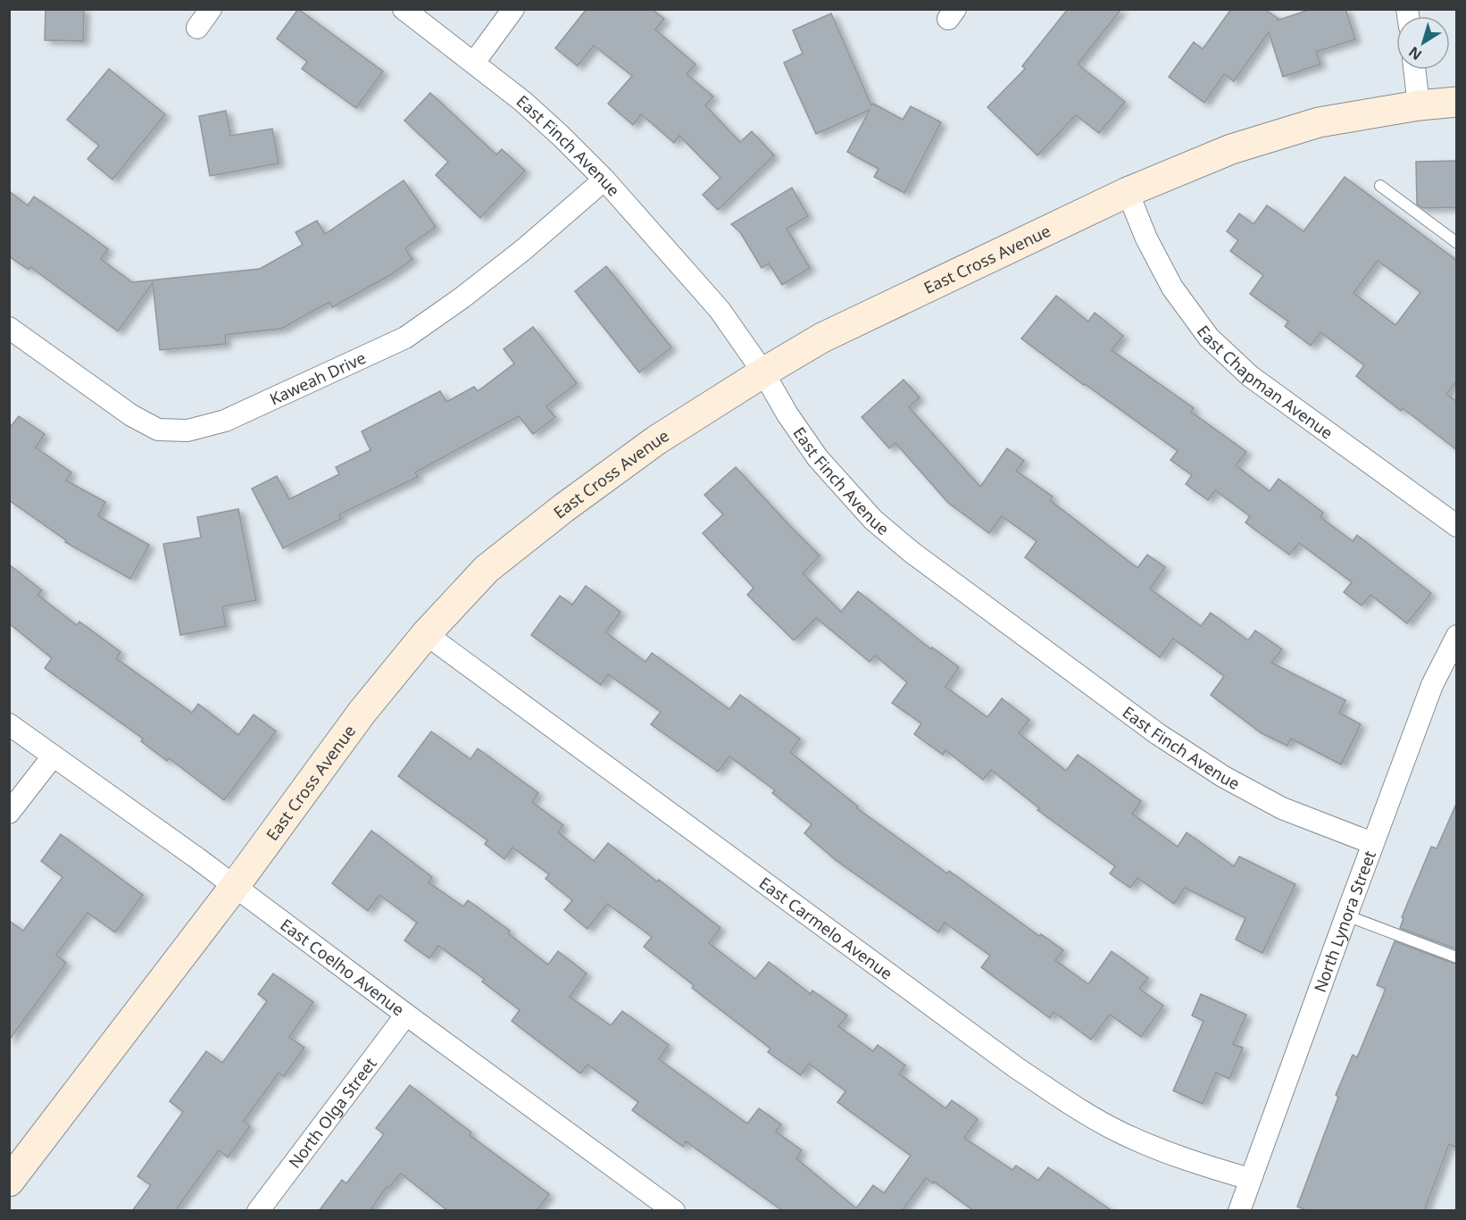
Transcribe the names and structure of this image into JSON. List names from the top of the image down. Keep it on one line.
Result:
{"streets":{"street":["East Finch Avenue","East Cross Avenue","Kaweah Drive","East Chapman Avenue","North Lynora Street","East Carmelo Avenue","East Coelho Avenue","North Olga Street"]},"crossings":[["East Finch Avenue","East Cross Avenue"],["East Finch Avenue","Kaweah Drive"],["East Finch Avenue","North Lynora Street"],["East Cross Avenue","East Chapman Avenue"],["East Cross Avenue","East Carmelo Avenue"],["East Cross Avenue","East Coelho Avenue"],["North Lynora Street","East Carmelo Avenue"],["East Coelho Avenue","North Olga Street"]],"north":"bottom left"}
